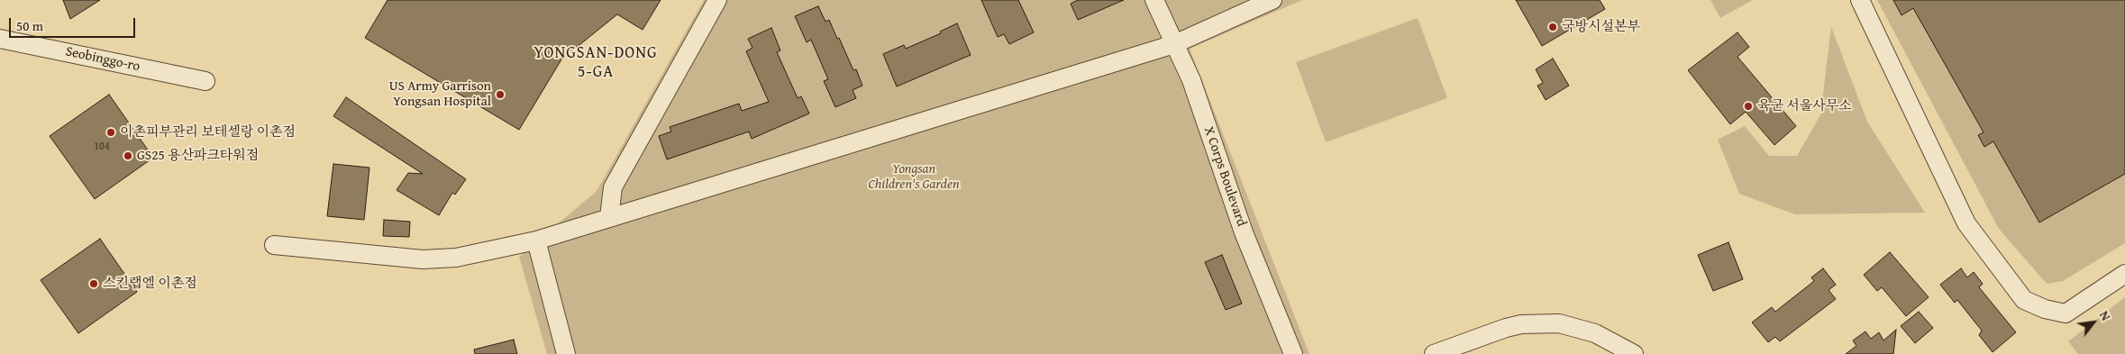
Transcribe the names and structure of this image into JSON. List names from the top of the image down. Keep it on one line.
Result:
{"streets":{"street":["Seobinggo-ro","X Corps Boulevard"]},"districts":["YONGSAN-DONG 5-GA"],"parks":["Yongsan Children's Garden"],"places":["국방시설본부","US Army Garrison Yongsan Hospital","육군 서울사무소","이촌피부관리 보테셀랑 이촌점","GS25 용산파크타워점","스킨랩엘 이촌점"],"house_numbers":["104"],"scale_bar":"50 m","north":"top right"}
